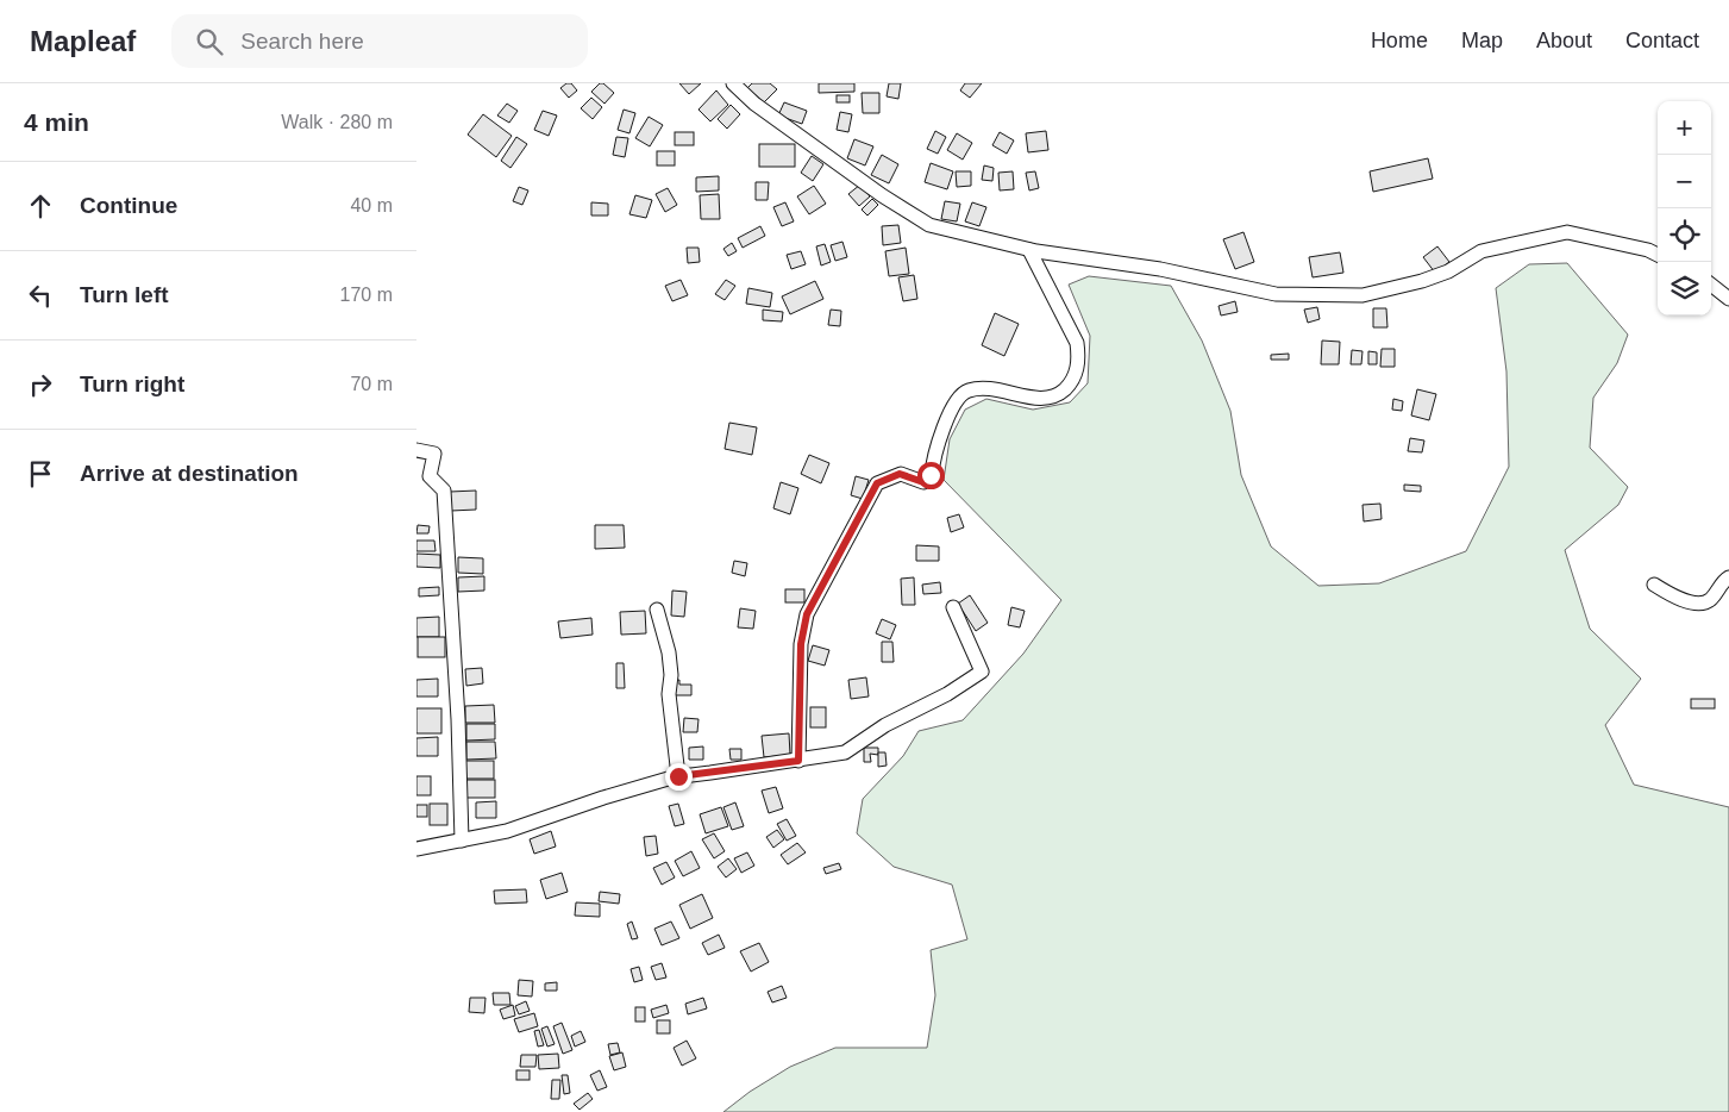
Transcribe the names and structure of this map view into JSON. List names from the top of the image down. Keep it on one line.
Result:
{"page":{"header":"Mapleaf","search":"Search here","nav":["Home","Map","About","Contact"],"heading":["4 min","Walk · 280 m"],"map_buttons":["+","−"],"list":[["Continue","40 m"],["Turn left","170 m"],["Turn right","70 m"],"Arrive at destination"]}}
